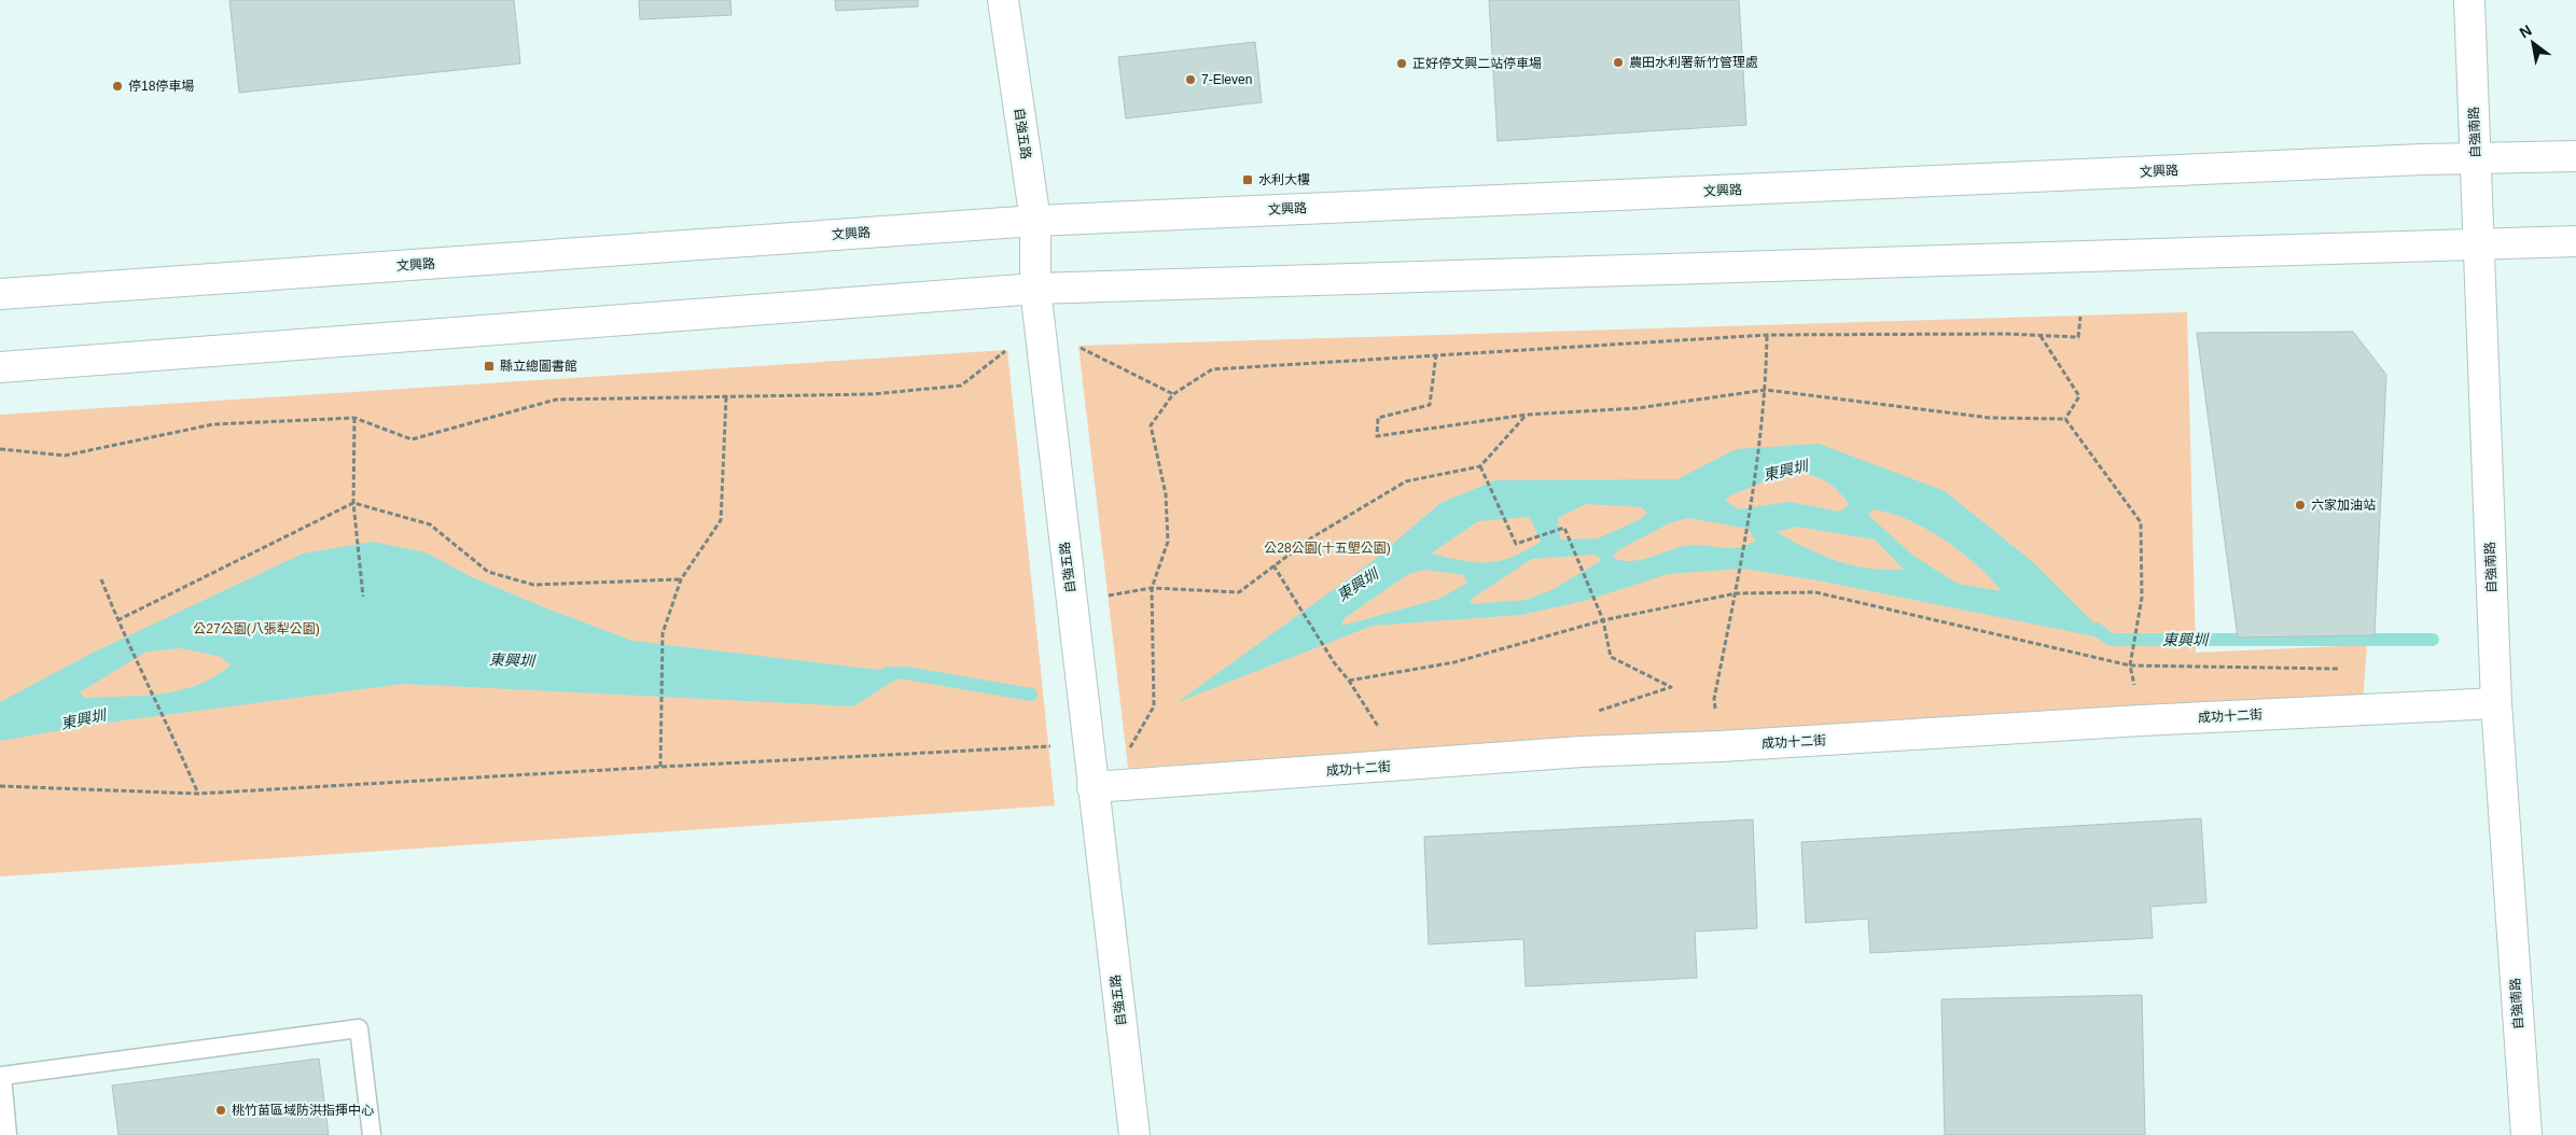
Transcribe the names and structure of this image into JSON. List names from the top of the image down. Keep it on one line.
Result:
{"streets":{"street":["自強南路","自強五路","文興路","成功十二街"]},"crossings":[["自強南路","文興路"],["自強南路","成功十二街"],["自強五路","文興路"],["自強五路","成功十二街"]],"water":["東興圳"],"parks":["公28公園(十五塱公園)","公27公園(八張犁公園)"],"places":{"other":["農田水利署新竹管理處","正好停文興二站停車場","7-Eleven","停18停車場","六家加油站","桃竹苗區域防洪指揮中心"],"transit":["水利大樓","縣立總圖書館"]},"north":"top left"}
